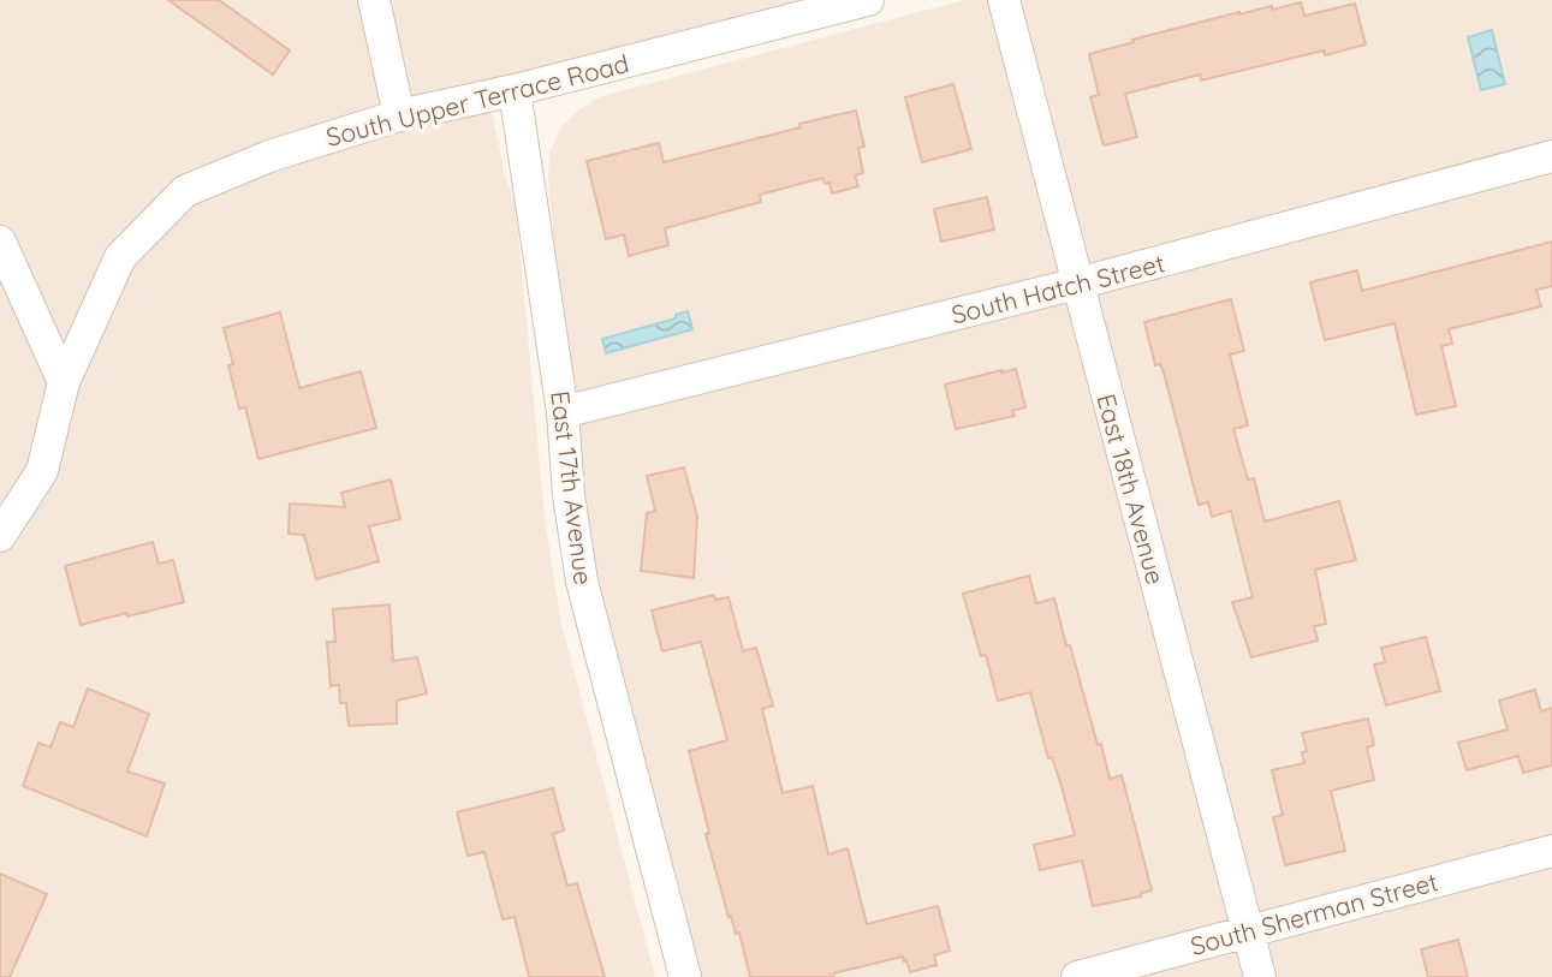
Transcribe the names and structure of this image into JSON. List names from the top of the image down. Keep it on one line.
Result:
{"streets":{"street":["South Upper Terrace Road","South Hatch Street","East 17th Avenue","East 18th Avenue","South Sherman Street"]},"crossings":[["South Upper Terrace Road","East 17th Avenue"],["South Hatch Street","East 17th Avenue"],["South Hatch Street","East 18th Avenue"],["East 18th Avenue","South Sherman Street"]]}
